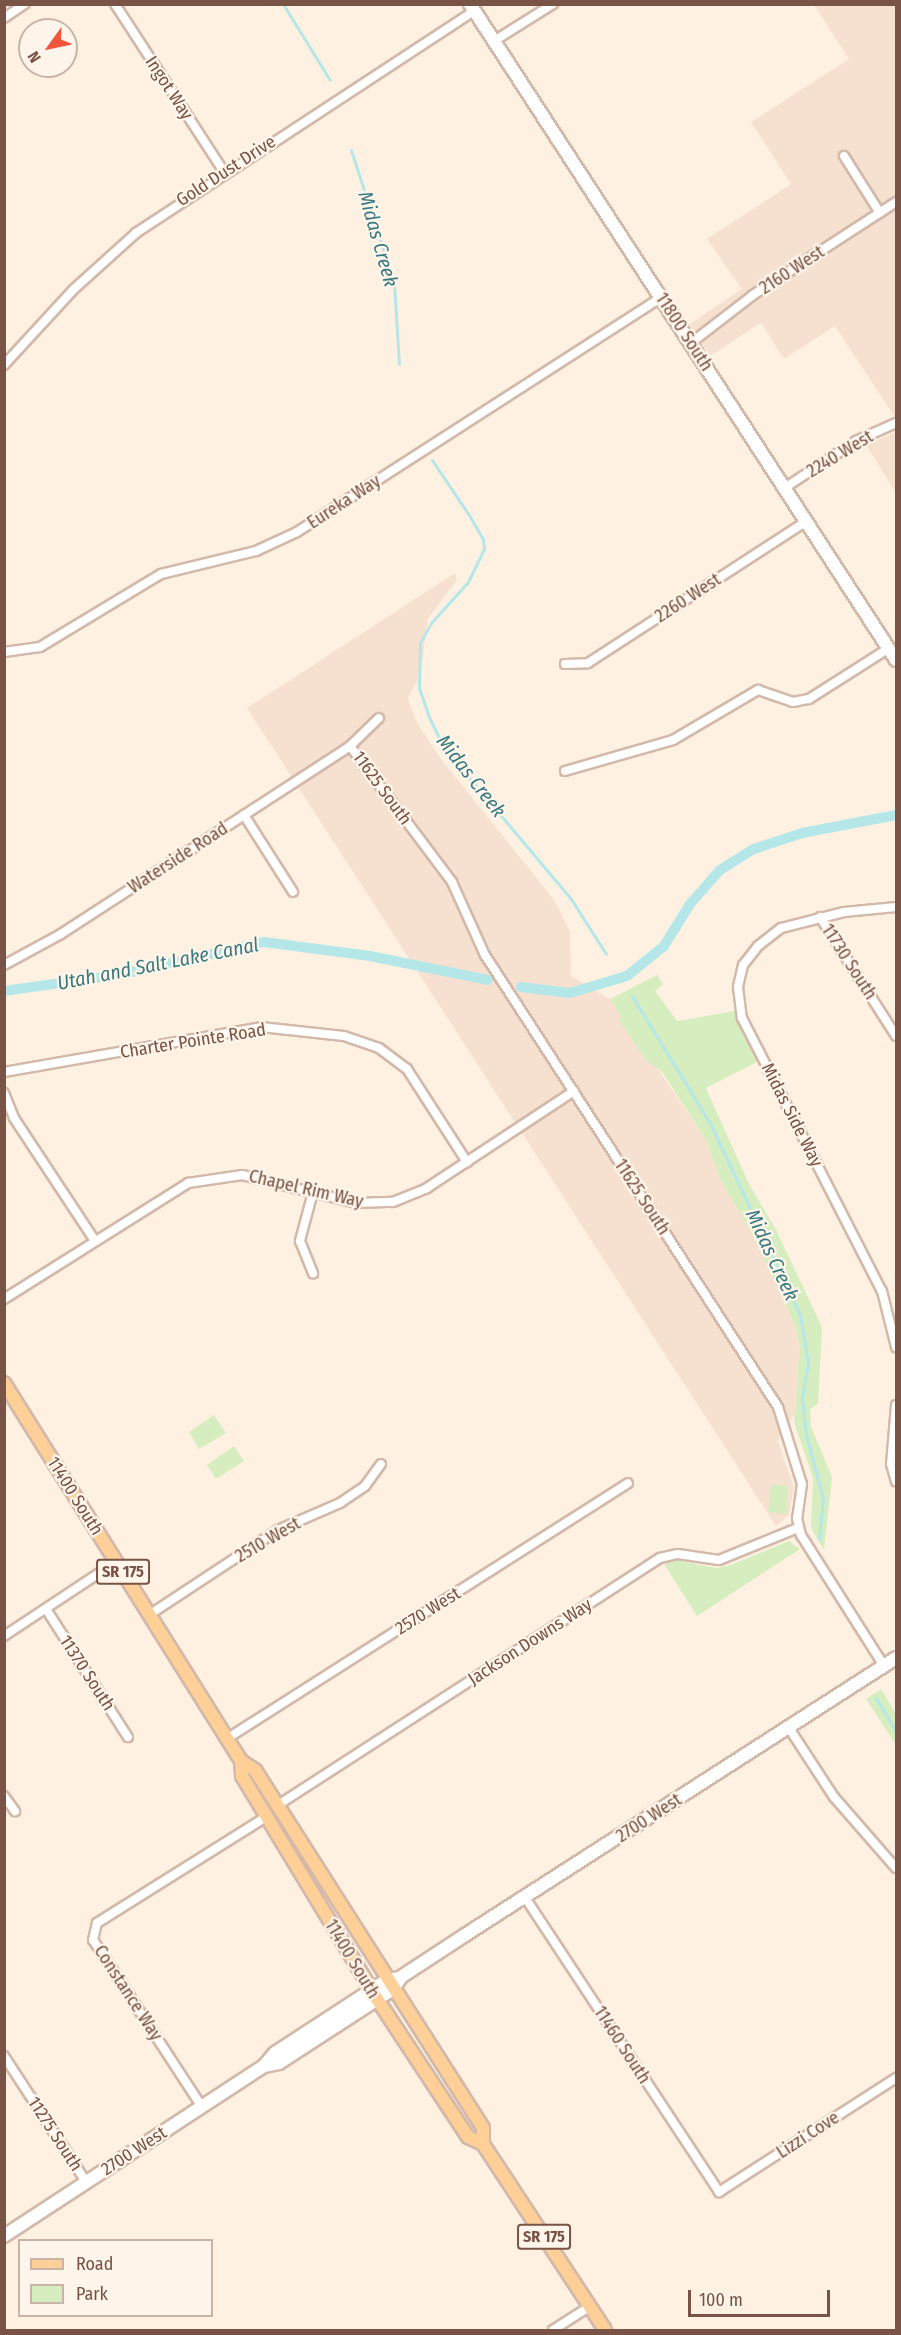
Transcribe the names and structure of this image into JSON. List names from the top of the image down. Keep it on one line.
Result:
{"streets":{"main road":["11800 South","11400 South","SR 175","2700 West"],"street":["Ingot Way","Gold Dust Drive","2160 West","2240 West","Eureka Way","2260 West","11625 South","Waterside Road","11730 South","Charter Pointe Road","Midas Side Way","Chapel Rim Way","2510 West","2570 West","Jackson Downs Way","11370 South","Constance Way","11460 South","11275 South","Lizzi Cove"]},"crossings":[["Ingot Way","Gold Dust Drive"],["Gold Dust Drive","11800 South"],["2160 West","11800 South"],["11800 South","2240 West"],["11800 South","Eureka Way"],["11800 South","2260 West"],["11625 South","Waterside Road"],["11625 South","Chapel Rim Way"],["11625 South","Jackson Downs Way"],["11730 South","Midas Side Way"],["Charter Pointe Road","Chapel Rim Way"],["11400 South","2510 West"],["11400 South","2570 West"],["11400 South","Jackson Downs Way"],["11400 South","2700 West"],["11400 South","Constance Way"],["2700 West","Constance Way"],["2700 West","11460 South"],["2700 West","11275 South"],["11460 South","Lizzi Cove"]],"water":["Midas Creek","Utah and Salt Lake Canal"],"legend":["Road","Park"],"scale_bar":"100 m","north":"bottom left"}
